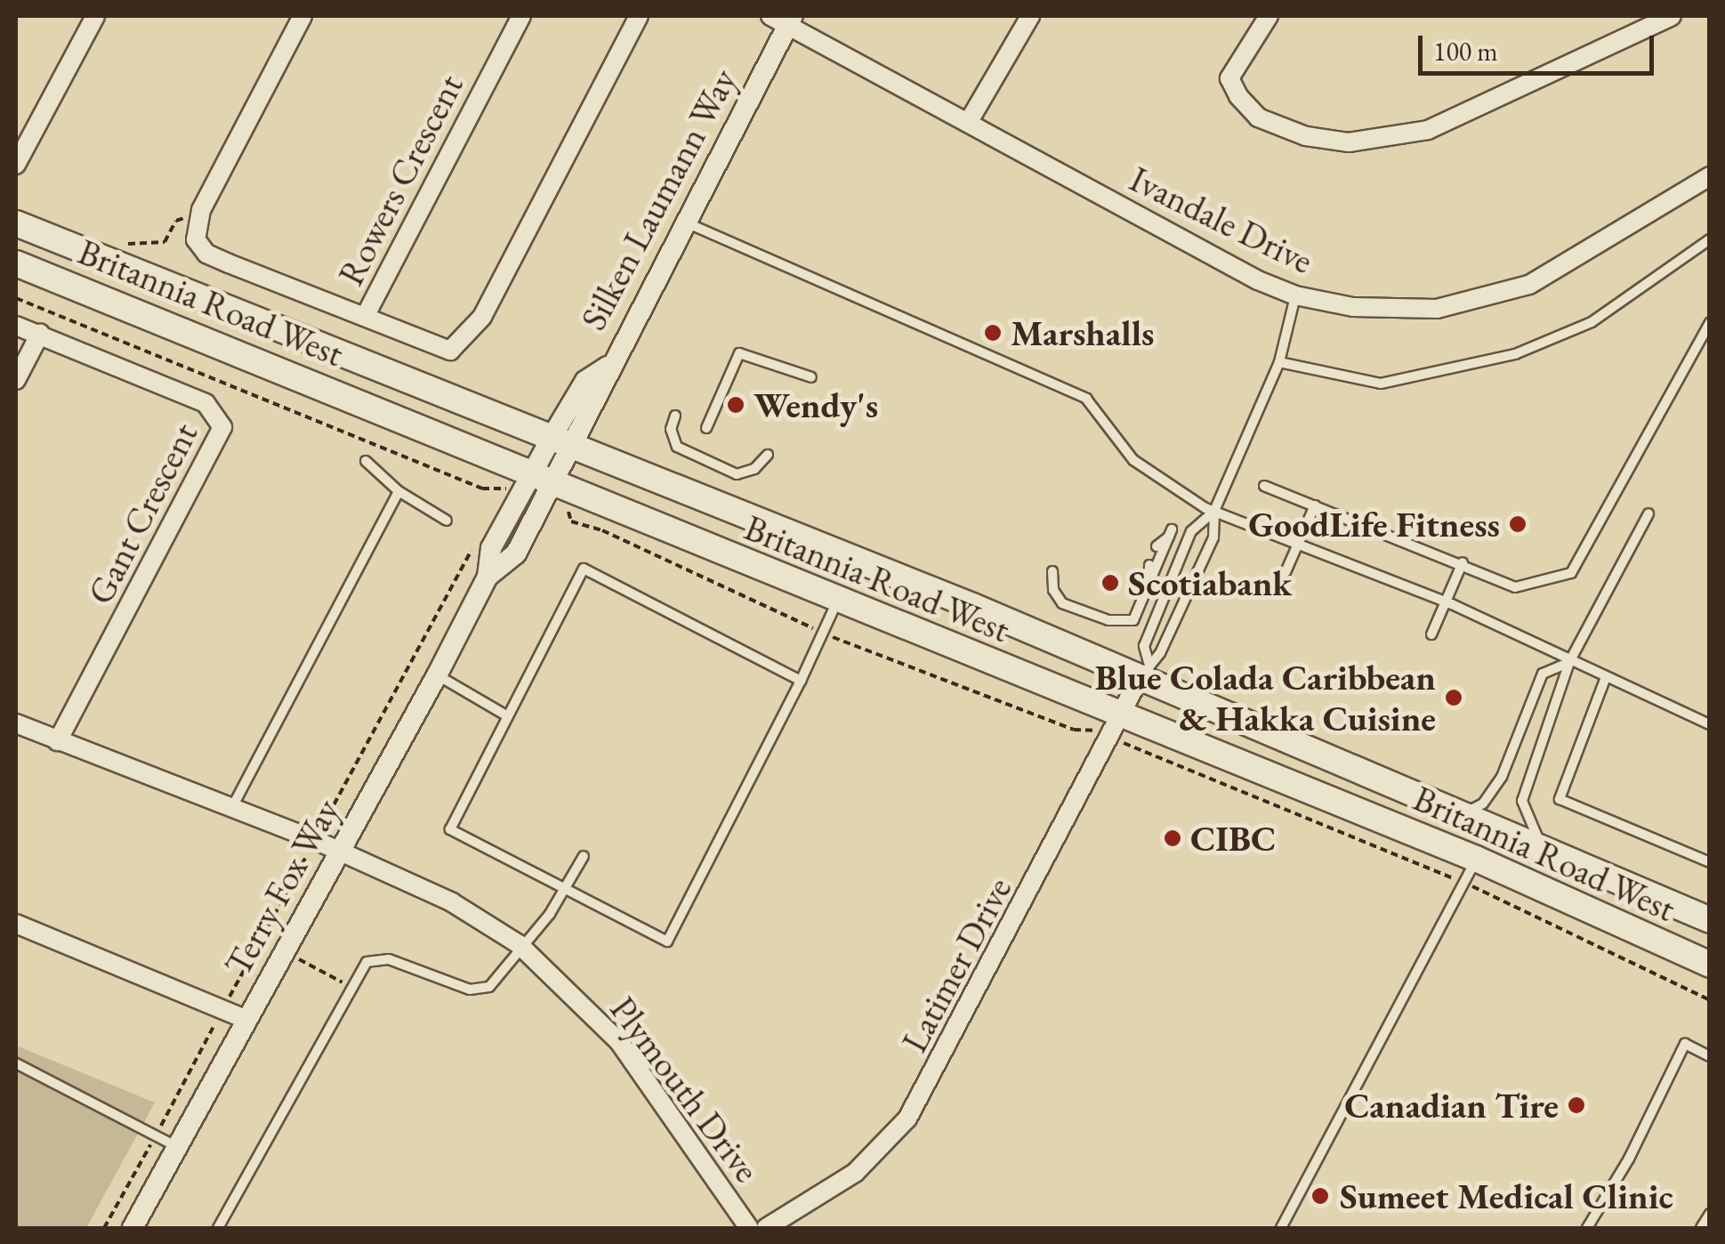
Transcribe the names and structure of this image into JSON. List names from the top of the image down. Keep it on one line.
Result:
{"streets":{"main road":["Britannia Road West"],"street":["Rowers Crescent","Silken Laumann Way","Ivandale Drive","Gant Crescent","Terry Fox Way","Latimer Drive","Plymouth Drive"]},"crossings":[["Silken Laumann Way","Ivandale Drive"],["Silken Laumann Way","Britannia Road West"],["Silken Laumann Way","Terry Fox Way"],["Britannia Road West","Terry Fox Way"],["Britannia Road West","Latimer Drive"],["Gant Crescent","Plymouth Drive"],["Terry Fox Way","Plymouth Drive"]],"places":["Marshalls","Wendy's","GoodLife Fitness","Scotiabank","Blue Colada Caribbean & Hakka Cuisine","CIBC","Canadian Tire","Sumeet Medical Clinic"],"scale_bar":"100 m"}
